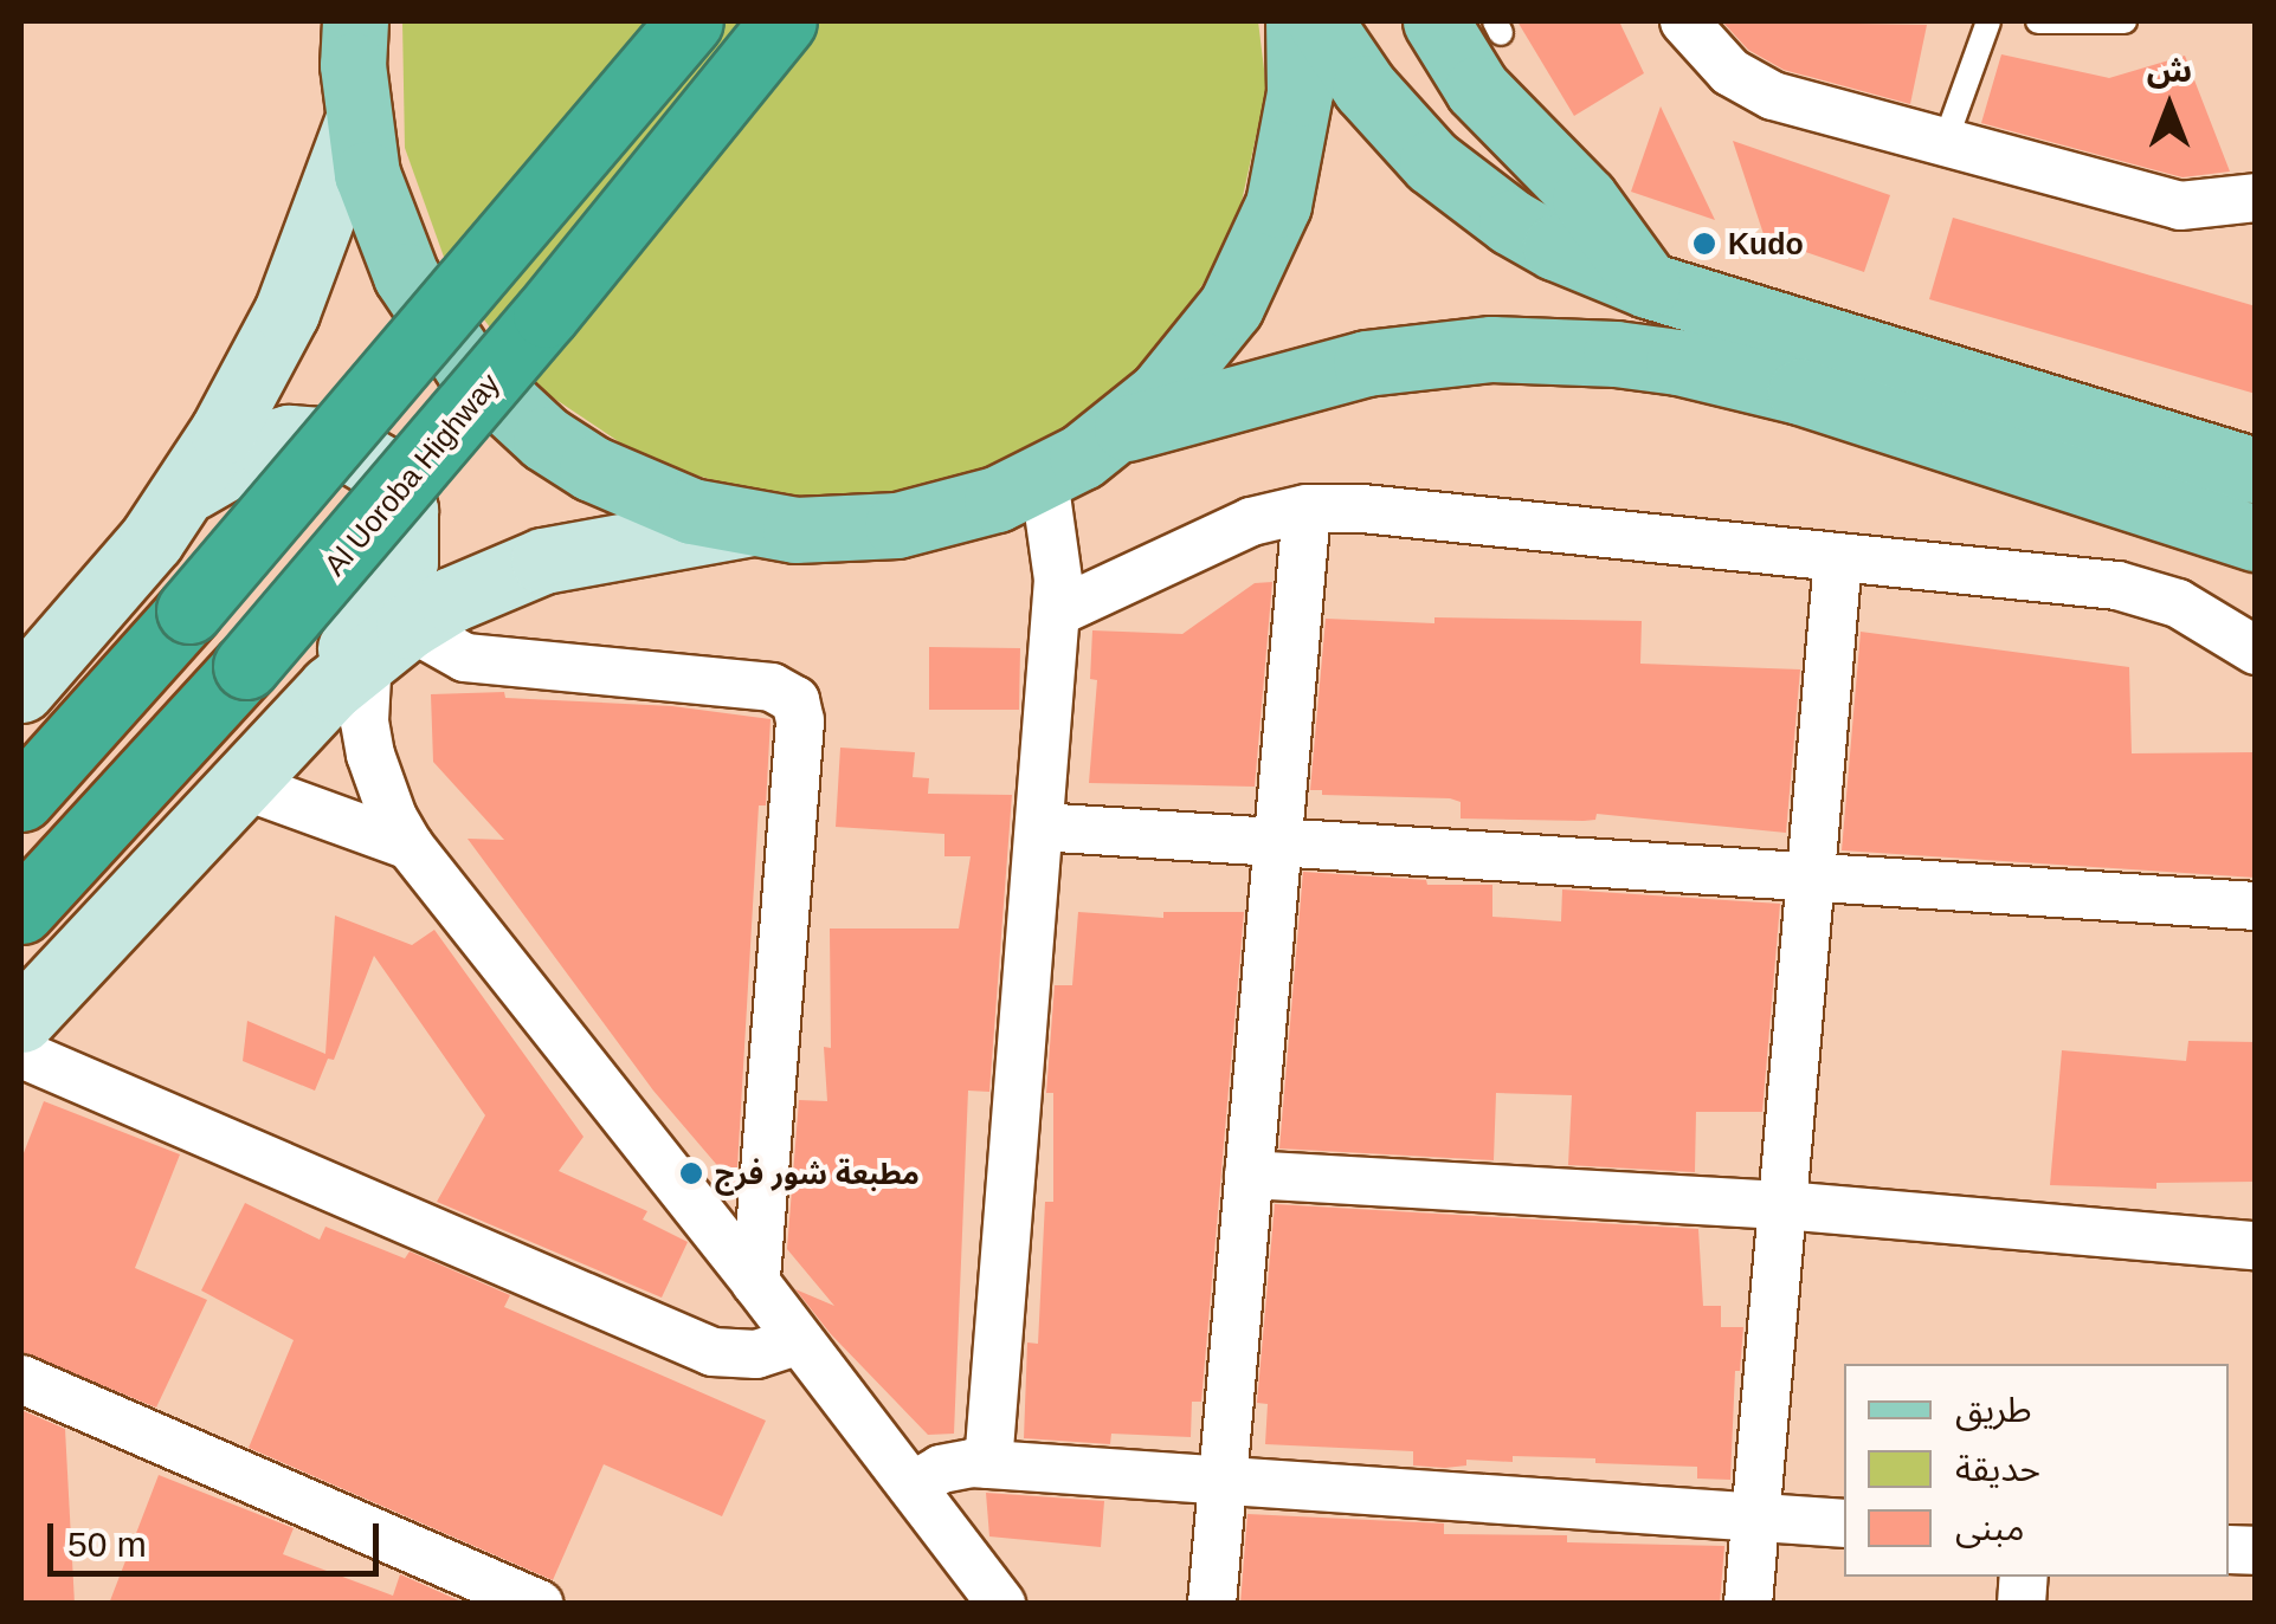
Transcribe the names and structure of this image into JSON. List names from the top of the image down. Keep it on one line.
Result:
{"streets":{"highway":["Al Uoroba Highway"]},"places":["Kudo","مطبعة شور فرج"],"legend":["طريق","حديقة","مبنى"],"scale_bar":"50 m","north":"top"}
